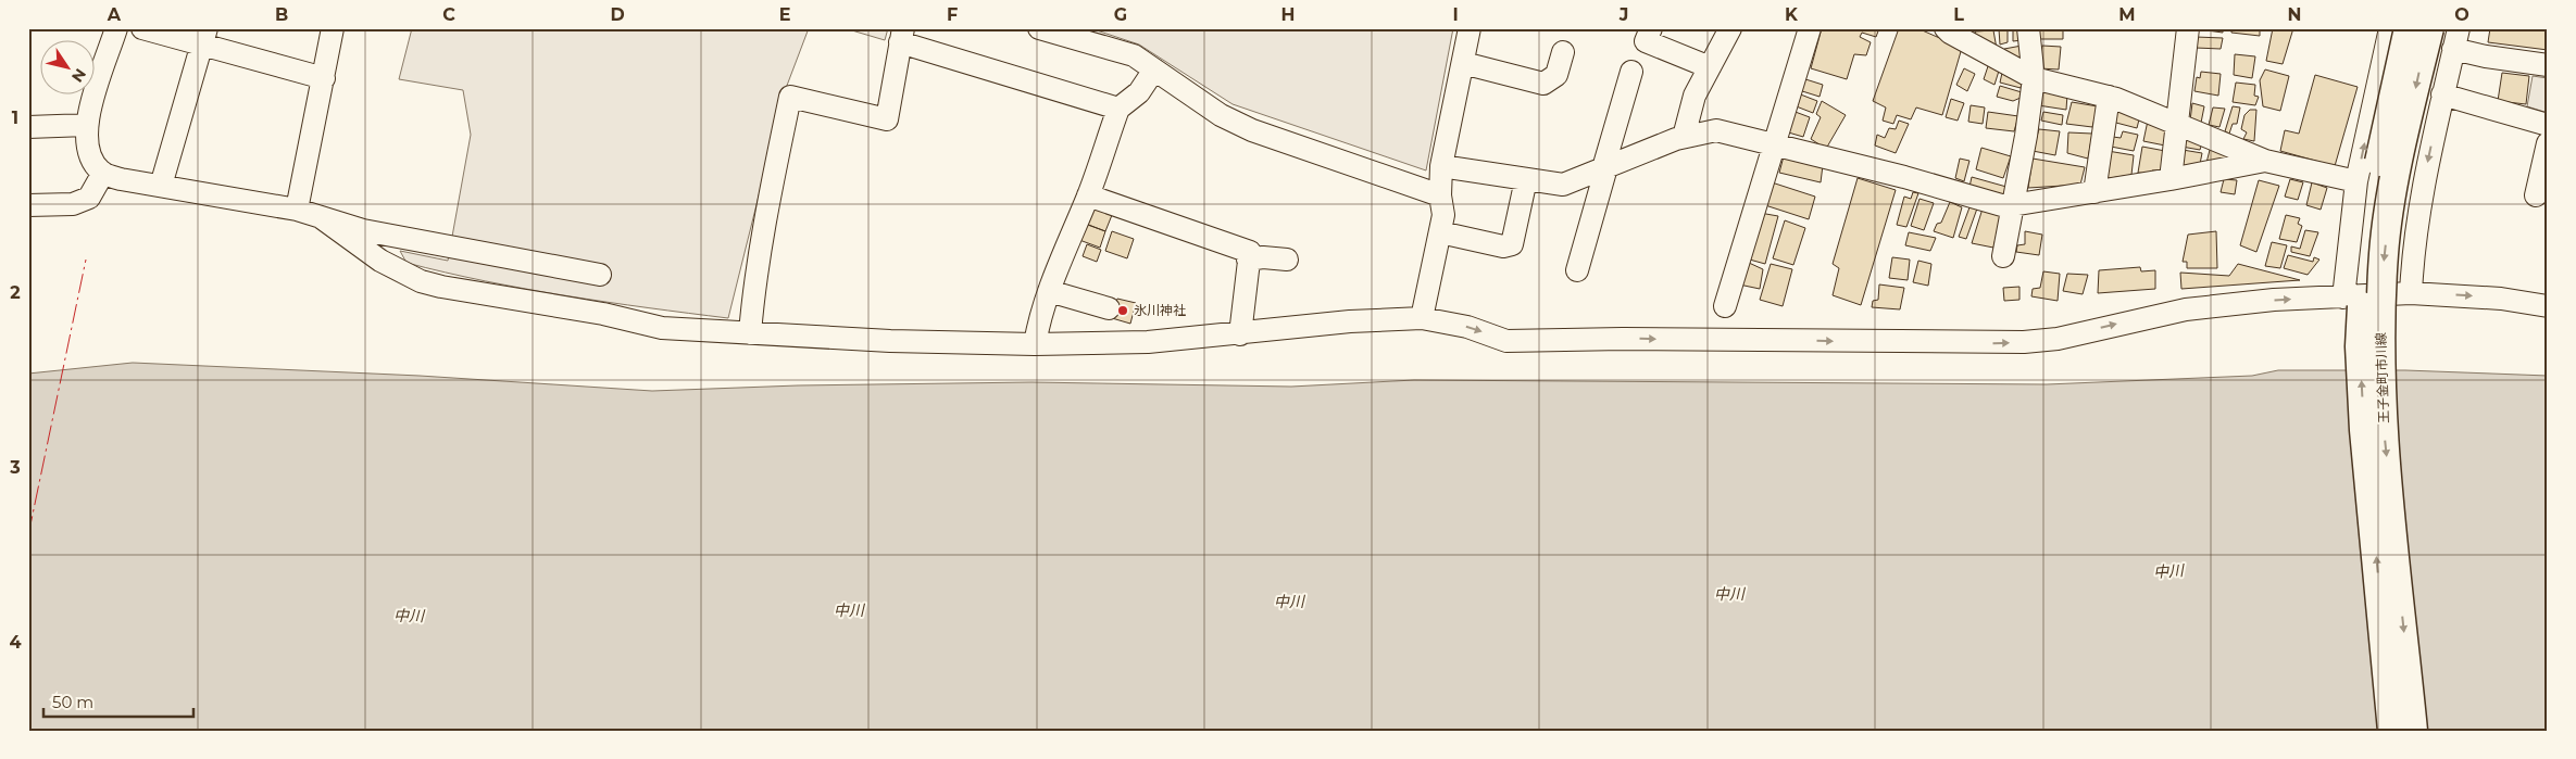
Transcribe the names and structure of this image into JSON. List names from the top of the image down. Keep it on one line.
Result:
{"streets":{"main road":["王子金町市川線"]},"water":["中川"],"places":["氷川神社"],"scale_bar":"50 m","north":"bottom right","grid":{"columns":["A","B","C","D","E","F","G","H","I","J","K","L","M","N","O"],"rows":["1","2","3","4"]}}
